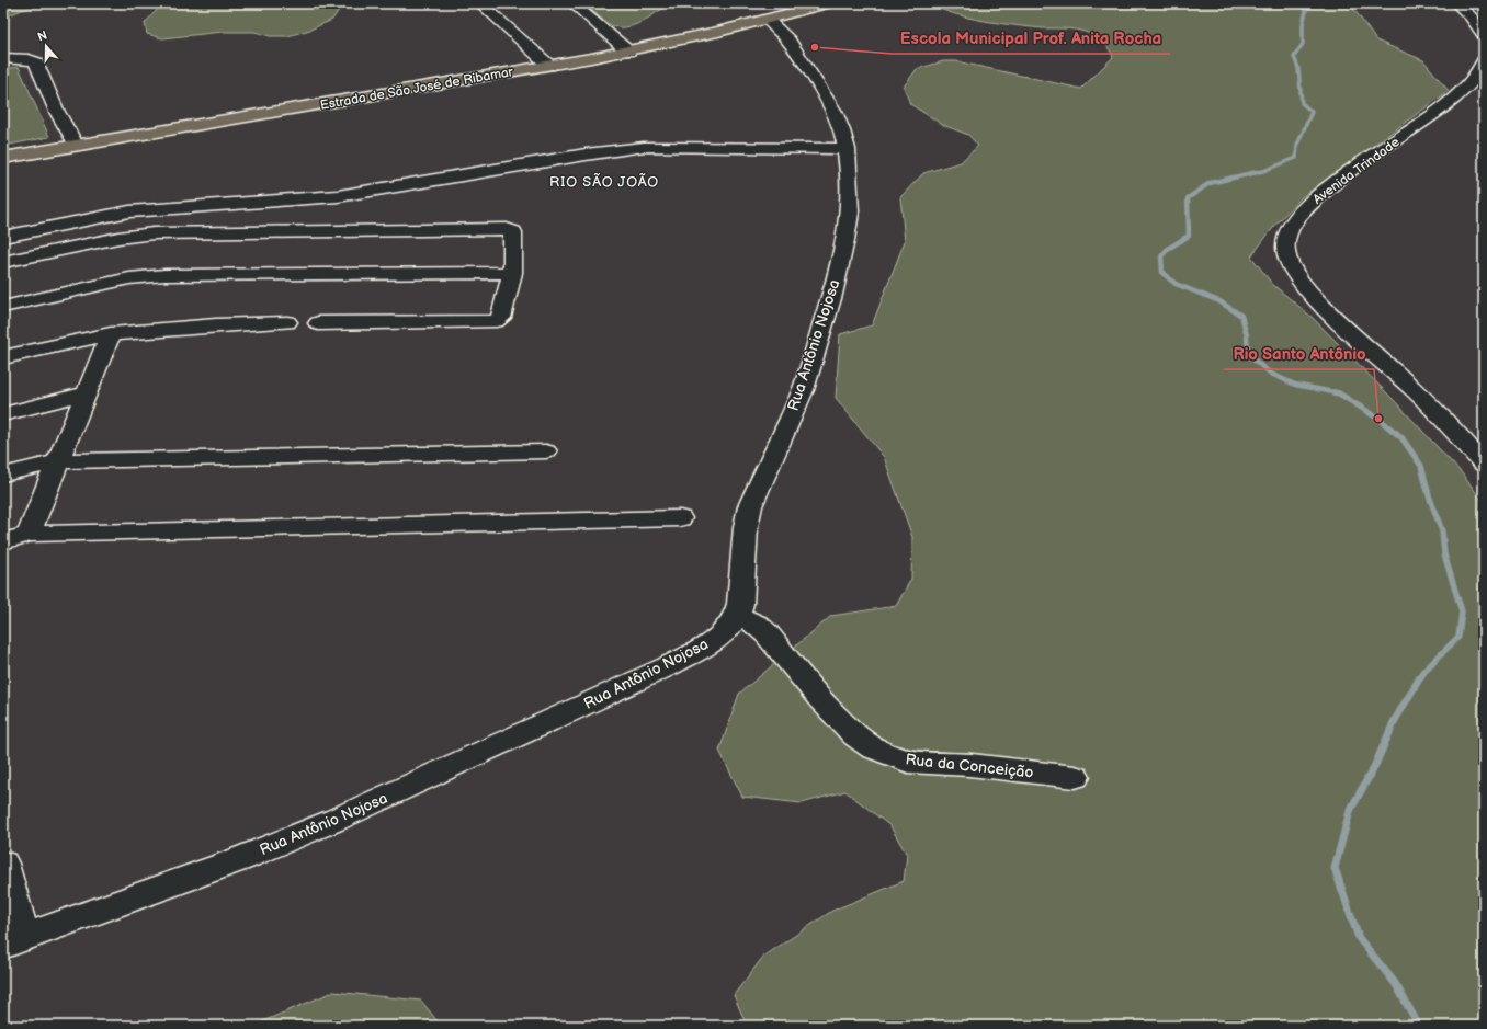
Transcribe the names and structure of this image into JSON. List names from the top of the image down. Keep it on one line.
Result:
{"streets":{"main road":["Estrada de São José de Ribamar"],"street":["Avenida Trindade","Rua Antônio Nojosa","Rua da Conceição"]},"crossings":[["Estrada de São José de Ribamar","Rua Antônio Nojosa"],["Rua Antônio Nojosa","Rua da Conceição"]],"districts":["RIO SÃO JOÃO"],"places":["Escola Municipal Prof. Anita Rocha","Rio Santo Antônio"],"north":"top"}
